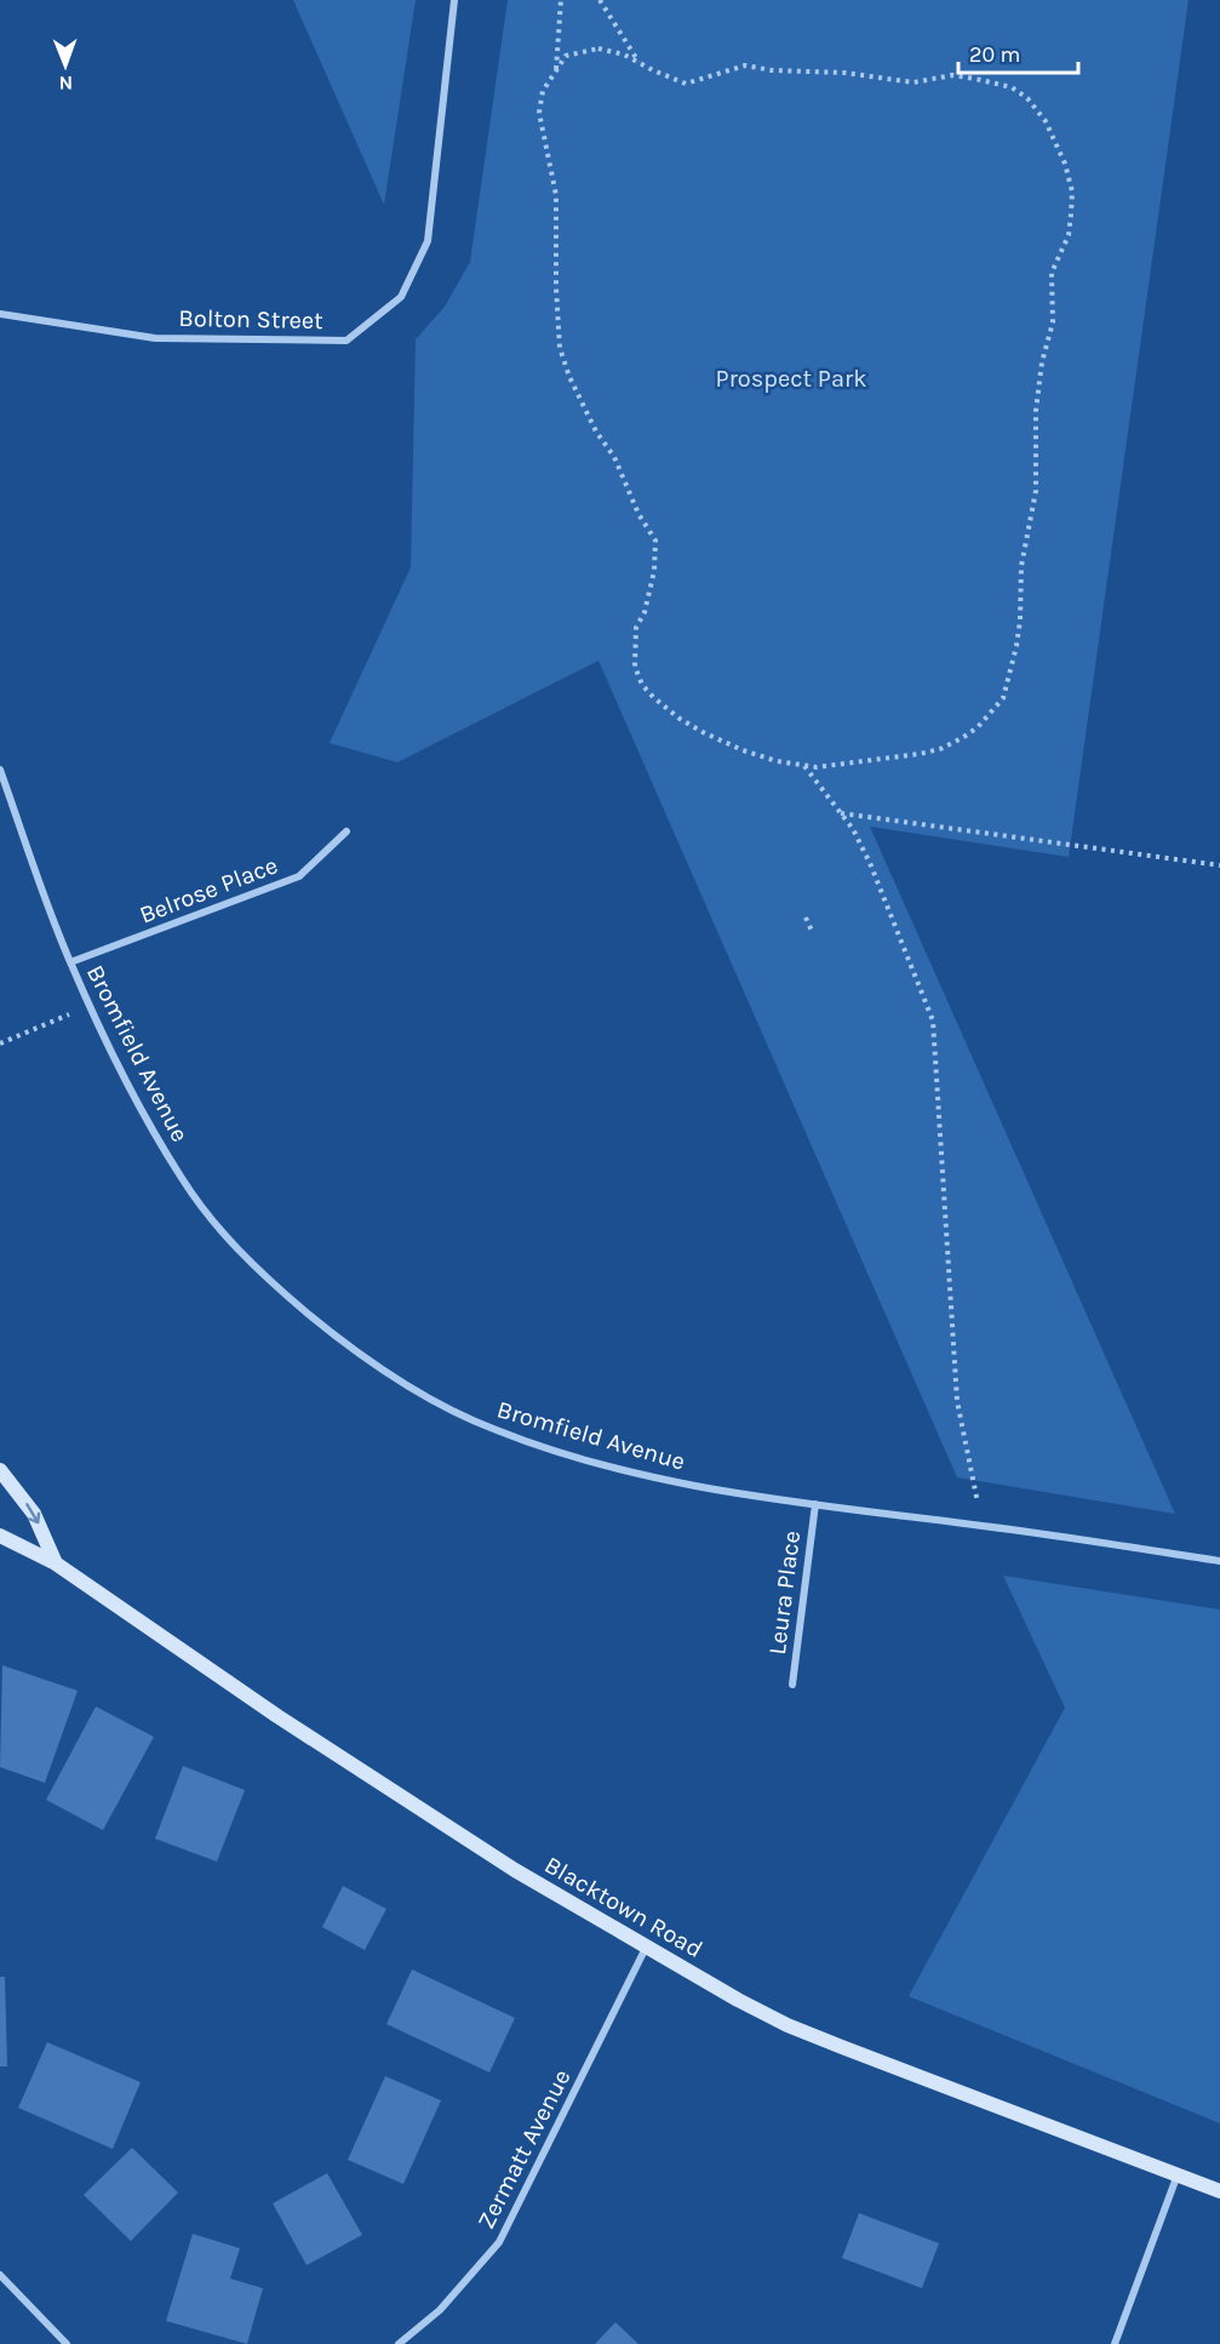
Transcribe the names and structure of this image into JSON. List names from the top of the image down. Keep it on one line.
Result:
{"streets":{"main road":["Blacktown Road"],"street":["Bolton Street","Belrose Place","Bromfield Avenue","Leura Place","Zermatt Avenue"]},"crossings":[["Belrose Place","Bromfield Avenue"],["Bromfield Avenue","Leura Place"],["Blacktown Road","Zermatt Avenue"]],"parks":["Prospect Park"],"scale_bar":"20 m","north":"bottom"}
